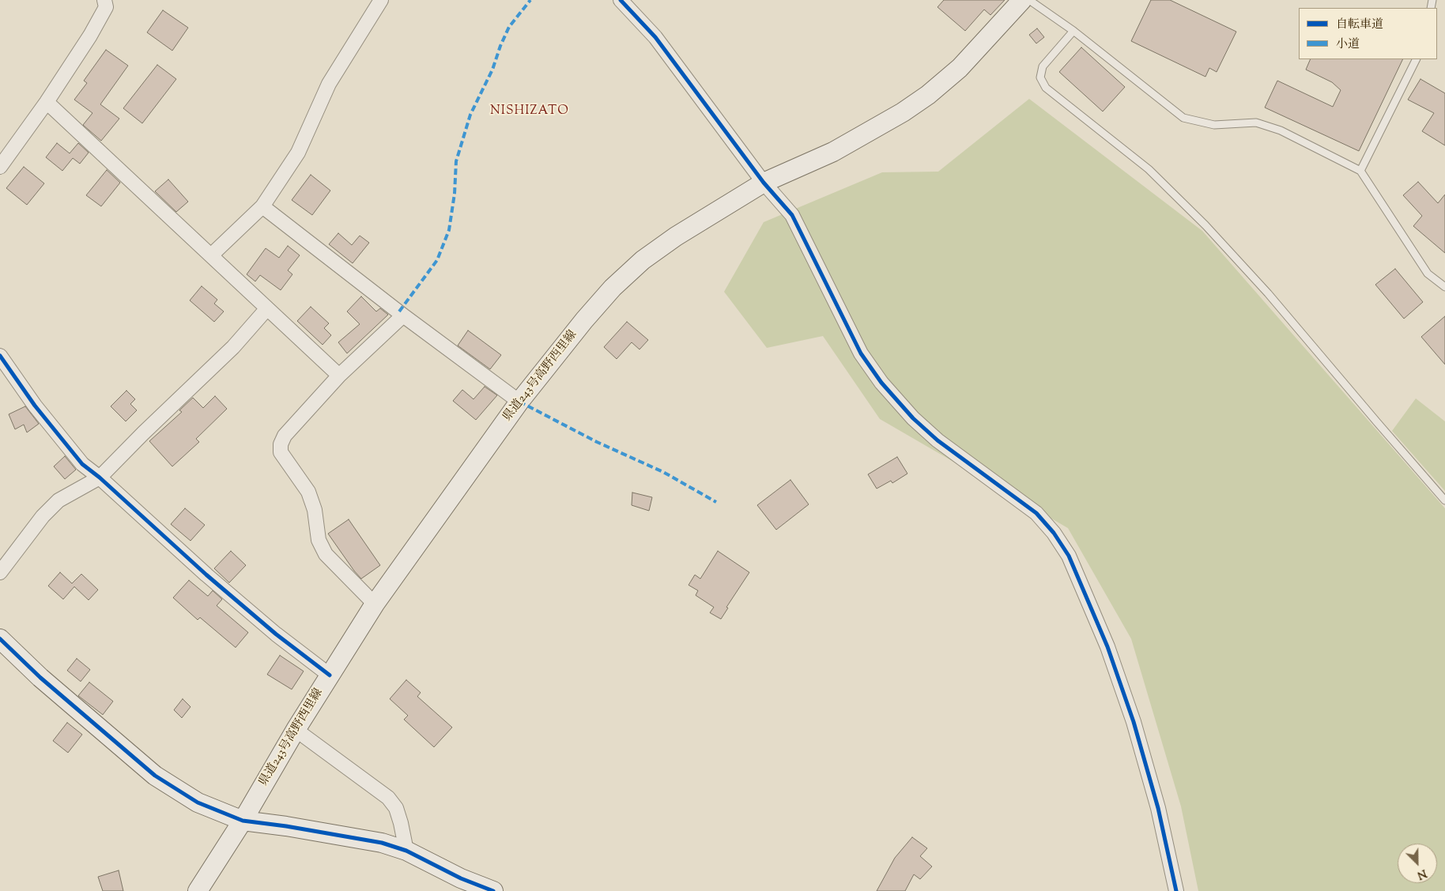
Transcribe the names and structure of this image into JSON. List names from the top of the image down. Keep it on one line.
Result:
{"streets":{"main road":["県道243号高野西里線"]},"districts":["NISHIZATO"],"legend":["自転車道","小道"],"north":"bottom right"}
